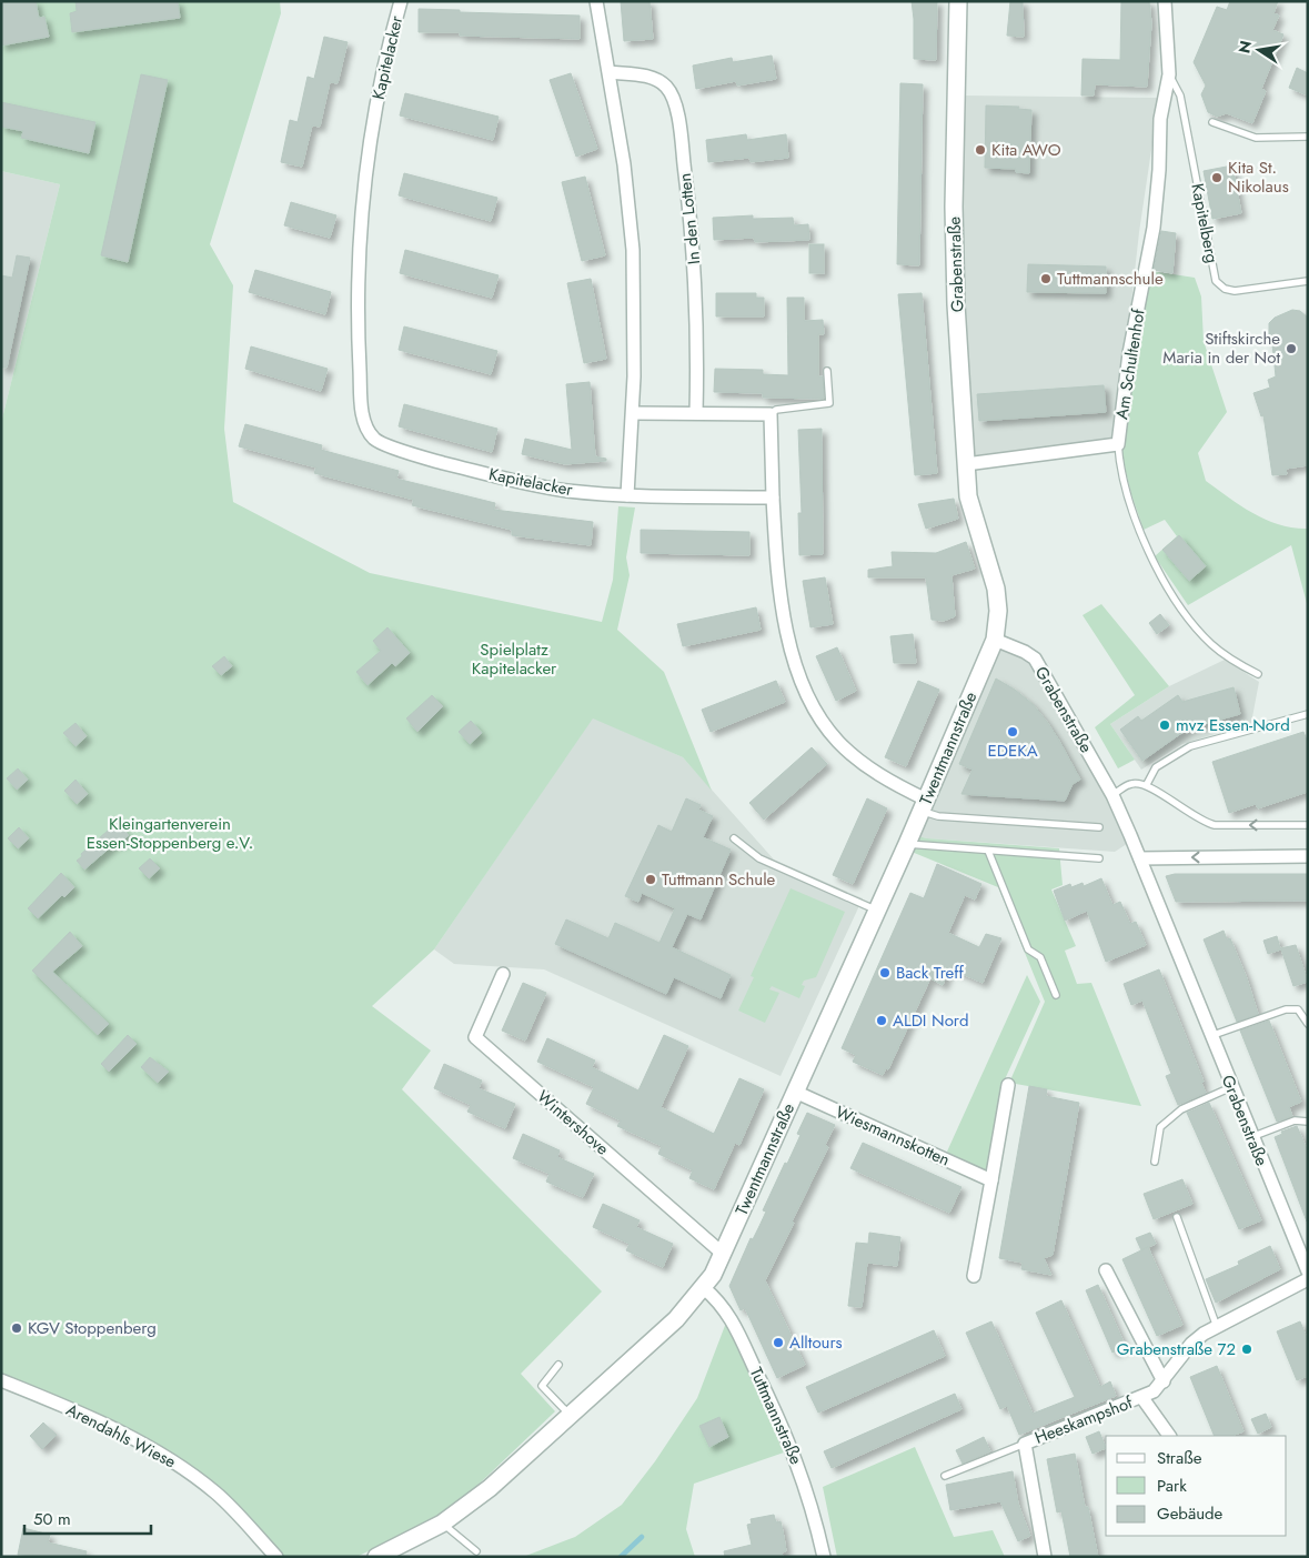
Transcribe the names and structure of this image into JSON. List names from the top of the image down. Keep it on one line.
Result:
{"streets":{"street":["Kapitelacker","In den Lotten","Grabenstraße","Am Schultenhof","Twentmannstraße","Wintershove","Wiesmannskotten","Tuttmannstraße","Heeskampshof","Arendahls Wiese"],"lane":["Kapitelberg"]},"crossings":[["Kapitelberg","Am Schultenhof"],["Grabenstraße","Am Schultenhof"],["Grabenstraße","Twentmannstraße"],["Twentmannstraße","Wintershove"],["Twentmannstraße","Wiesmannskotten"],["Twentmannstraße","Tuttmannstraße"]],"parks":["Spielplatz Kapitelacker","Kleingartenverein Essen-Stoppenberg e.V."],"places":["Kita AWO","Kita St. Nikolaus","Tuttmannschule","Stiftskirche Maria in der Not","mvz Essen-Nord","EDEKA","Tuttmann Schule","Back Treff","ALDI Nord","KGV Stoppenberg","Alltours","Grabenstraße 72"],"legend":["Straße","Park","Gebäude"],"scale_bar":"50 m","north":"left"}
